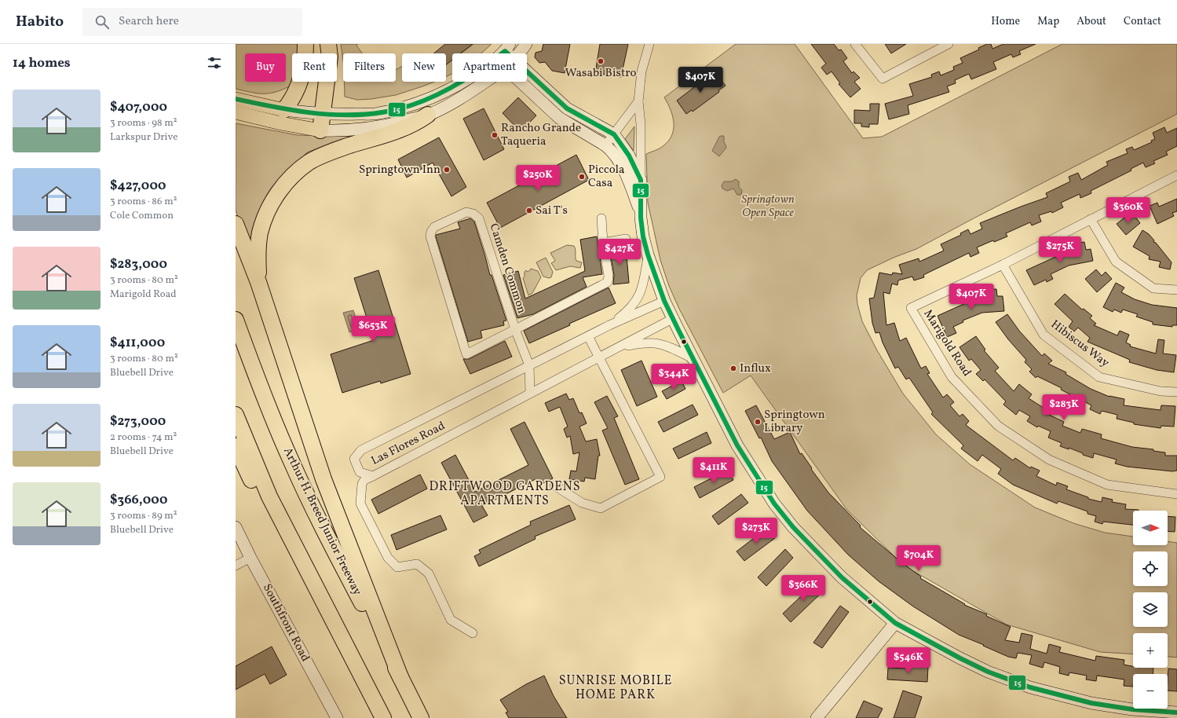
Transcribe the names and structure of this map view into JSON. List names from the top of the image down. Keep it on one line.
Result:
{"streets":{"highway":["Arthur H. Breed Junior Freeway"],"street":["Camden Common","Marigold Road","Hibiscus Way","Las Flores Road","Southfront Road"]},"crossings":[["Camden Common","Las Flores Road"],["Marigold Road","Hibiscus Way"]],"districts":["DRIFTWOOD GARDENS APARTMENTS","SUNRISE MOBILE HOME PARK"],"parks":["Springtown Open Space"],"places":["Wasabi Bistro","Rancho Grande Taqueria","Springtown Inn","Piccola Casa","Sai T's","Influx","Springtown Library"],"lines":["transit line 15"],"north":"right","page":{"header":"Habito","search":"Search here","nav":["Home","Map","About","Contact"],"heading":"14 homes","chip":["Buy","Rent","Filters","New","Apartment"],"price":["$407K","$250K","$360K","$275K","$427K","$407K","$653K","$344K","$283K","$411K","$273K","$704K","$366K","$546K"],"list":[{"name":"$407,000","note":"3 rooms · 98 m² · Larkspur Drive"},{"name":"$427,000","note":"3 rooms · 86 m² · Cole Common"},{"name":"$283,000","note":"3 rooms · 80 m² · Marigold Road"},{"name":"$411,000","note":"3 rooms · 80 m² · Bluebell Drive"},{"name":"$273,000","note":"2 rooms · 74 m² · Bluebell Drive"},{"name":"$366,000","note":"3 rooms · 89 m² · Bluebell Drive"}],"map_buttons":["+","−"]}}
